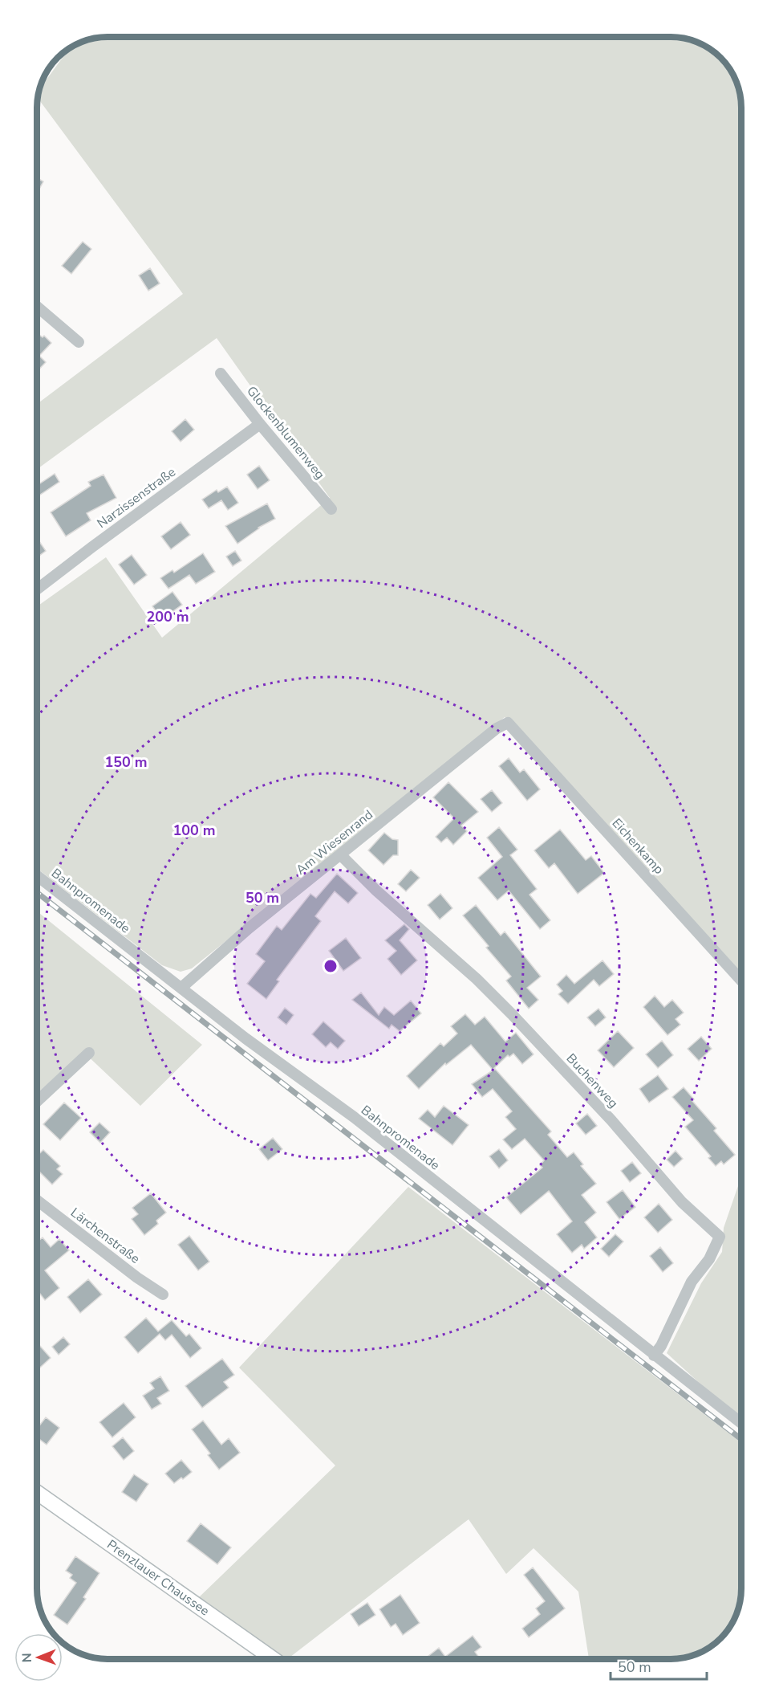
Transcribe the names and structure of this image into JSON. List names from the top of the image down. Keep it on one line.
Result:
{"streets":{"main road":["Prenzlauer Chaussee"],"street":["Glockenblumenweg","Narzissenstraße","Am Wiesenrand","Eichenkamp","Bahnpromenade","Buchenweg","Lärchenstraße"]},"crossings":[["Glockenblumenweg","Narzissenstraße"],["Am Wiesenrand","Eichenkamp"],["Am Wiesenrand","Bahnpromenade"],["Am Wiesenrand","Buchenweg"],["Bahnpromenade","Buchenweg"]],"scale_bar":"50 m","north":"left","rings":["200 m","150 m","100 m","50 m"]}
